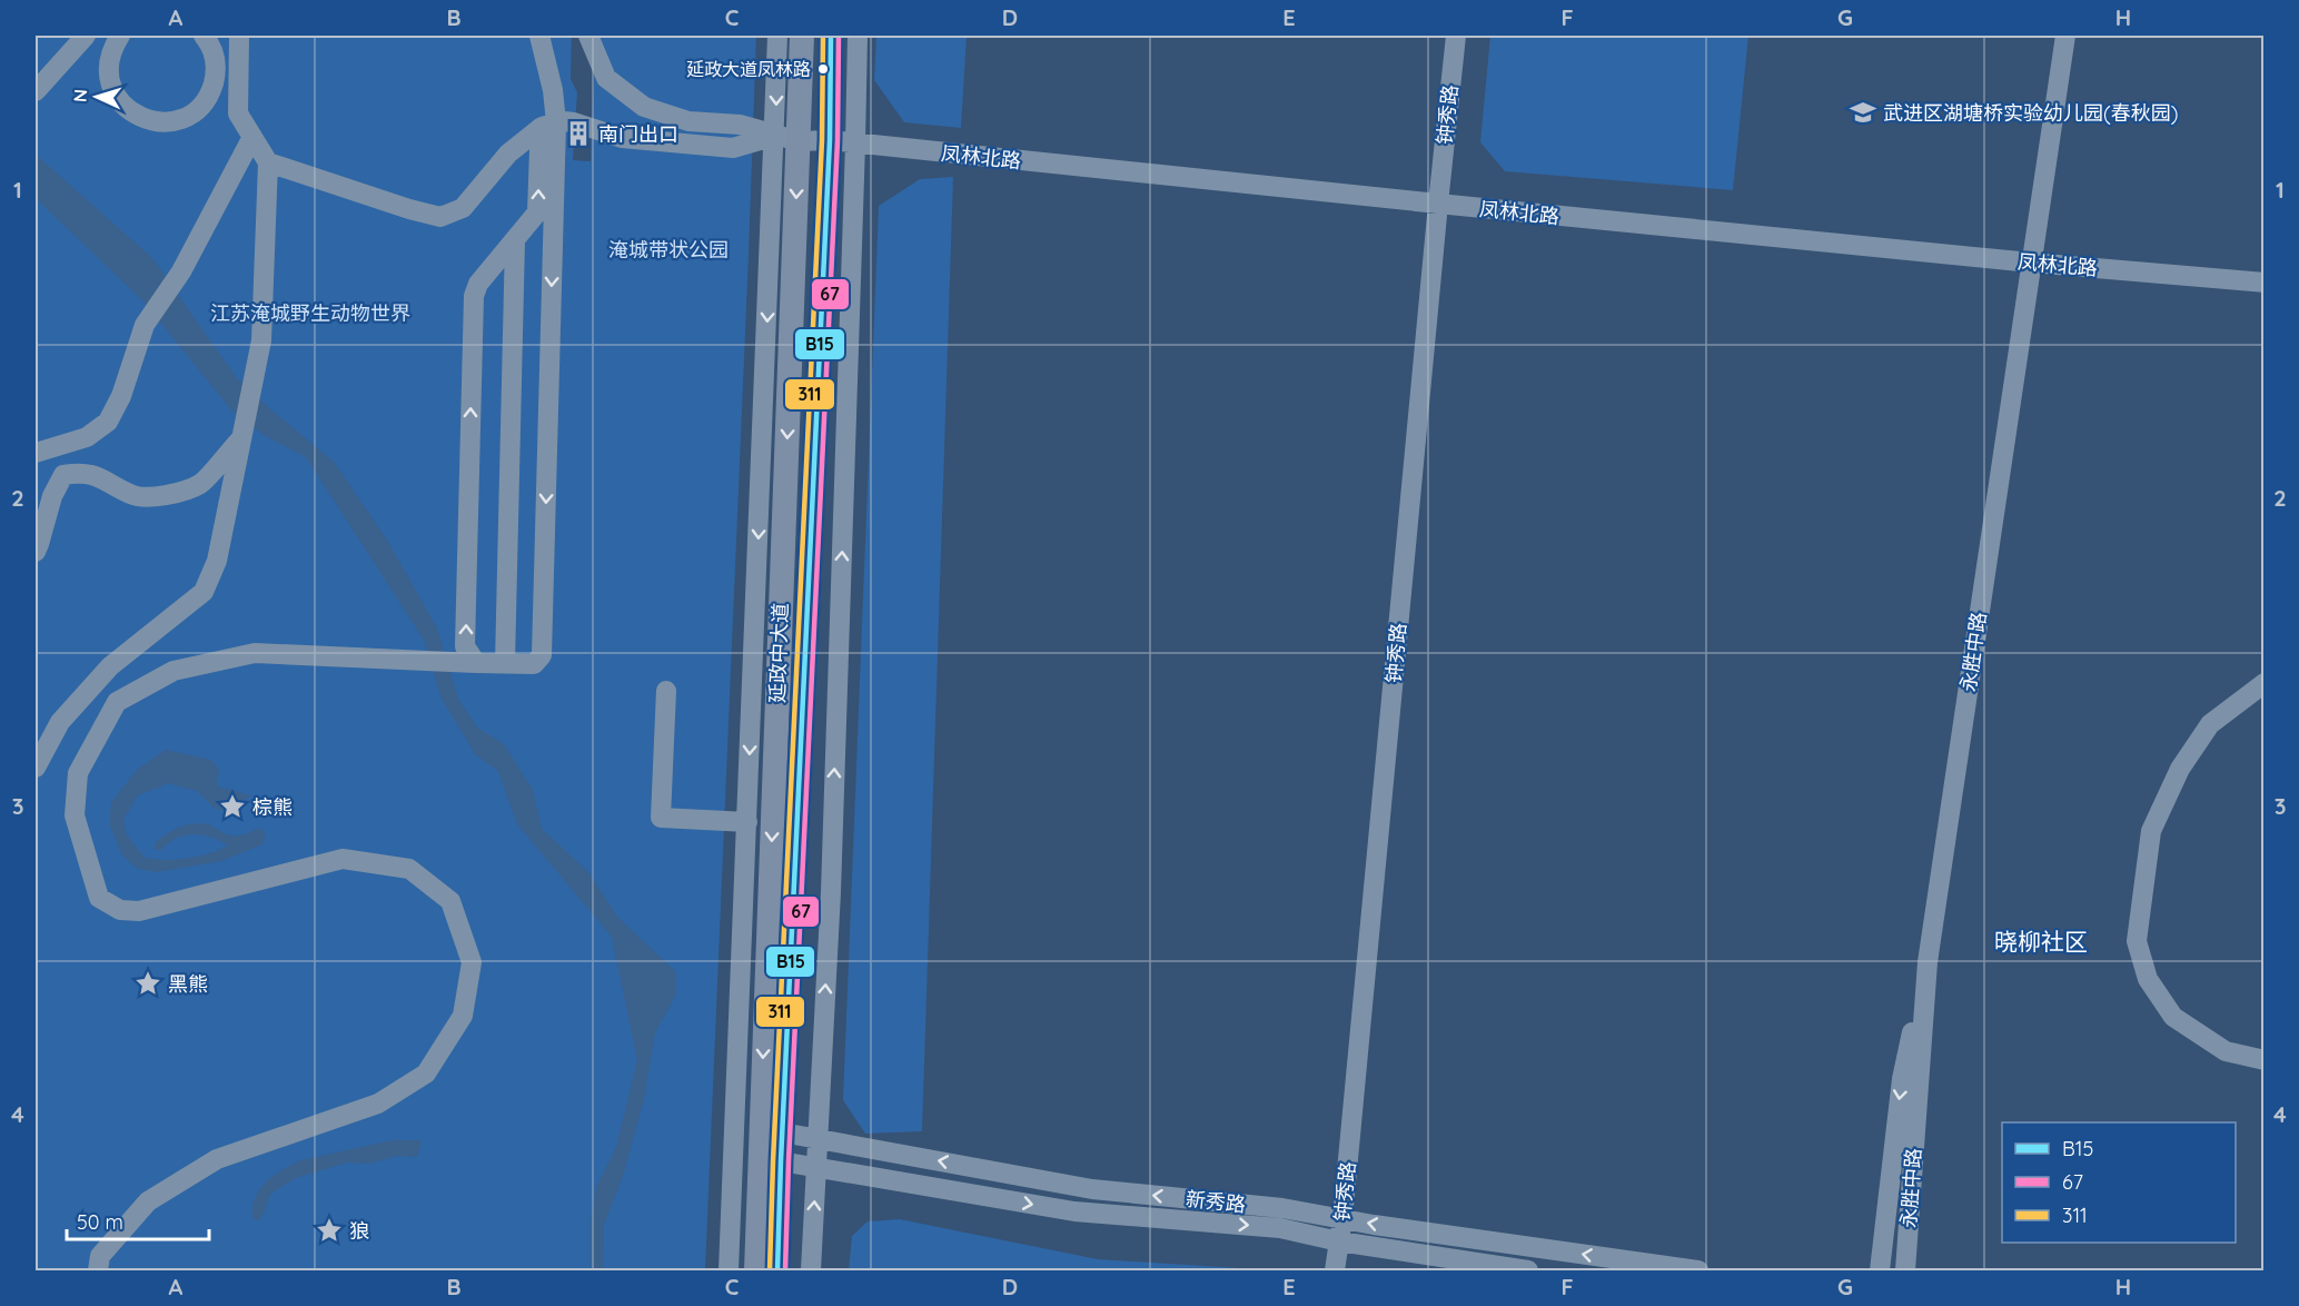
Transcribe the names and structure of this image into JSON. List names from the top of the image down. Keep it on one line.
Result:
{"streets":{"main road":["延政中大道"],"street":["钟秀路","凤林北路","永胜中路","新秀路"]},"crossings":[["钟秀路","凤林北路"],["钟秀路","新秀路"],["凤林北路","永胜中路"],["凤林北路","延政中大道"],["延政中大道","新秀路"]],"districts":["晓柳社区"],"parks":["淹城带状公园","江苏淹城野生动物世界"],"places":{"other":["延政大道凤林路"],"school or university":["武进区湖塘桥实验幼儿园(春秋园)"],"building":["南门出口"],"place":["棕熊","黑熊","狼"]},"lines":["transit line B15","transit line 67","transit line 311"],"legend":["B15","67","311"],"scale_bar":"50 m","north":"left","grid":{"columns":["A","B","C","D","E","F","G","H"],"rows":["1","2","3","4"]}}
